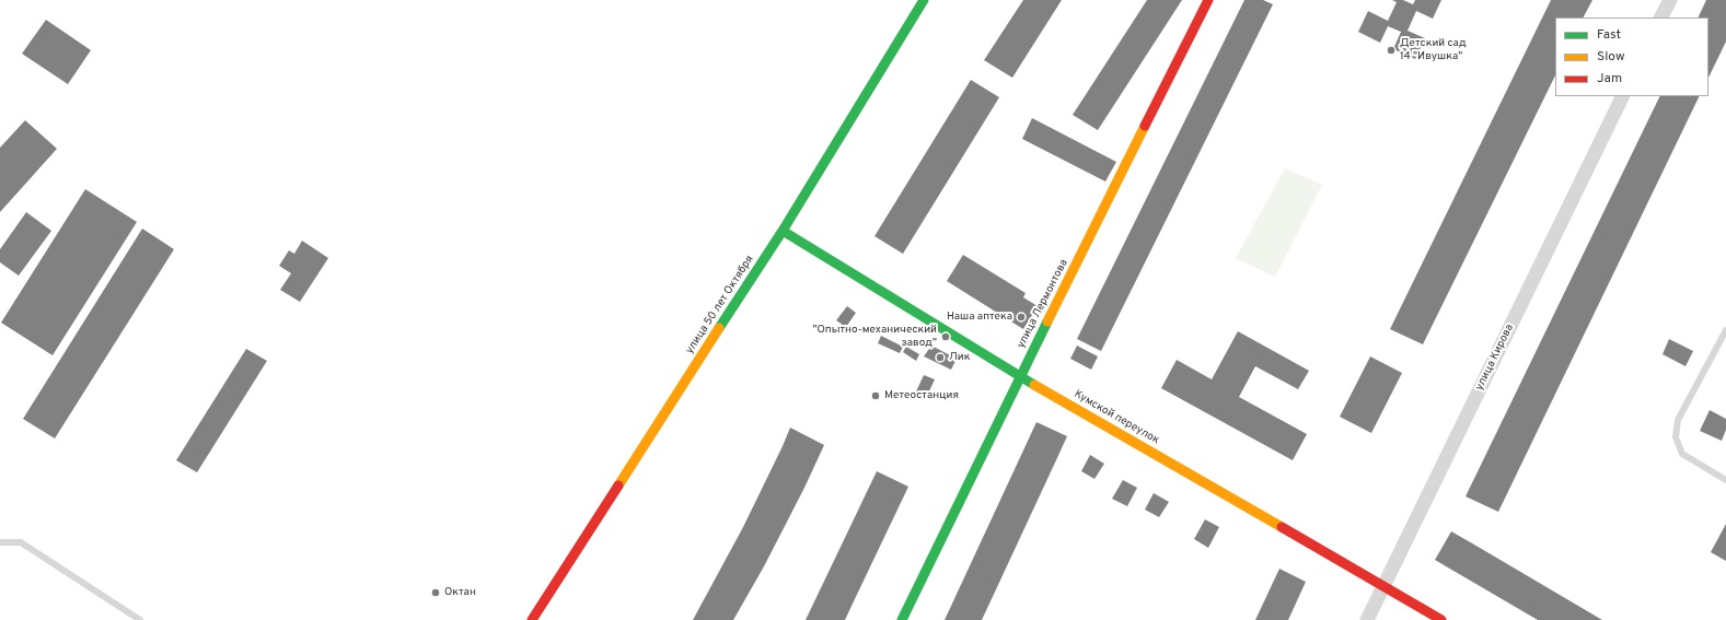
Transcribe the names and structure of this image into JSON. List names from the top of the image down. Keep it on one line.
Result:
{"streets":{"main road":["улица Лермонтова","улица 50 лет Октября","Кумской переулок"],"street":["улица Кирова"]},"crossings":[["улица Лермонтова","Кумской переулок"],["улица 50 лет Октября","Кумской переулок"],["улица Кирова","Кумской переулок"]],"places":["Детский сад 14 \"Ивушка\"","Наша аптека","\"Опытно-механический завод\"","Лик","Метеостанция","Октан"],"legend":["Fast","Slow","Jam"]}
